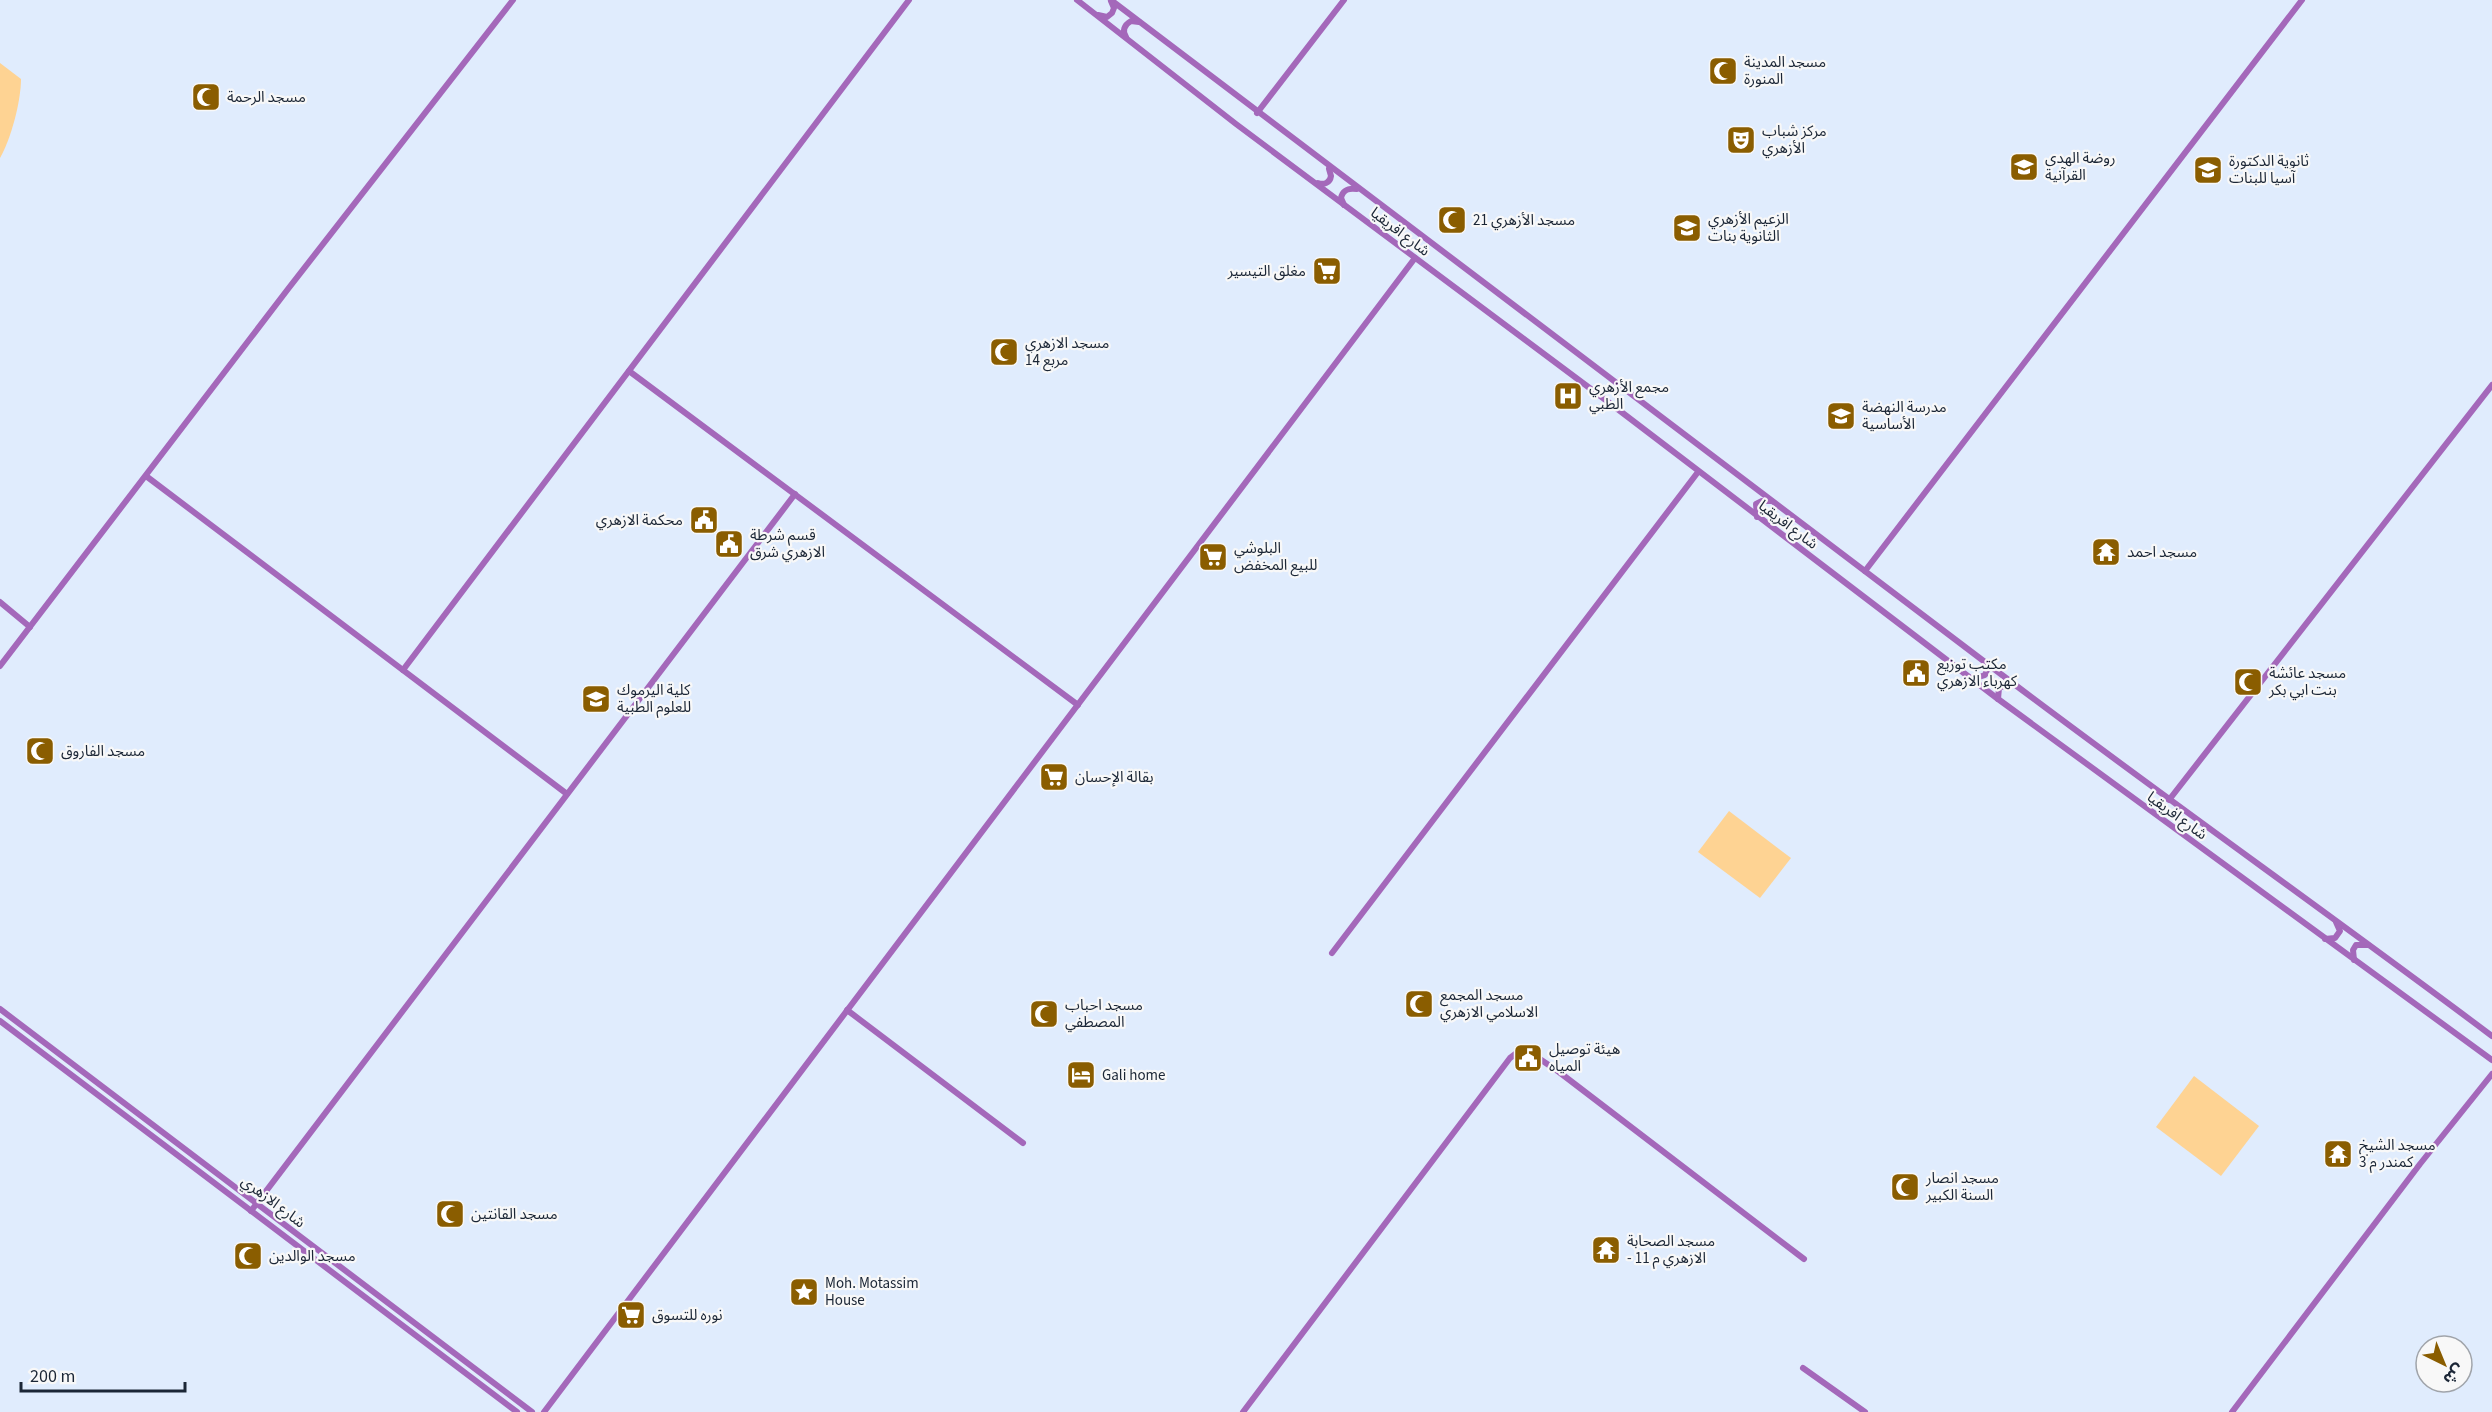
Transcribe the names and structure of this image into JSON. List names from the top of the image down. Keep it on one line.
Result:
{"streets":{"street":["شارع افريقيا","شارع الازهري"]},"places":{"mosque":["مسجد المدينة المنورة","مسجد الرحمة","مسجد الأزهري 21","مسجد الازهري مربع 14","مسجد عائشة بنت ابي بكر","مسجد الفاروق","مسجد المجمع الاسلامي الازهري","مسجد احباب المصطفي","مسجد انصار السنة الكبير","مسجد القانتين","مسجد الوالدين"],"theatre":["مركز شباب الأزهري"],"school or university":["روضة الهدى القرآنية","ثانوية الدكتورة آسيا للبنات","الزعيم الأزهري الثانوية بنات","مدرسة النهضة الأساسية","كلية اليرموك للعلوم الطبية"],"supermarket":["مغلق التيسير","البلوشي للبيع المخفض","بقالة الإحسان","نوره للتسوق"],"hospital":["مجمع الأزهري الطبي"],"public building":["محكمة الازهري","قسم شرطة الازهري شرق","مكتب توزيع كهرباء الازهري","هيئة توصيل المياه"],"temple":["مسجد احمد","مسجد الشيخ كمندر م 3","مسجد الصحابة - الازهري م 11"],"hotel":["Gali home"],"place":["Moh. Motassim House"]},"scale_bar":"200 m","north":"bottom right"}
